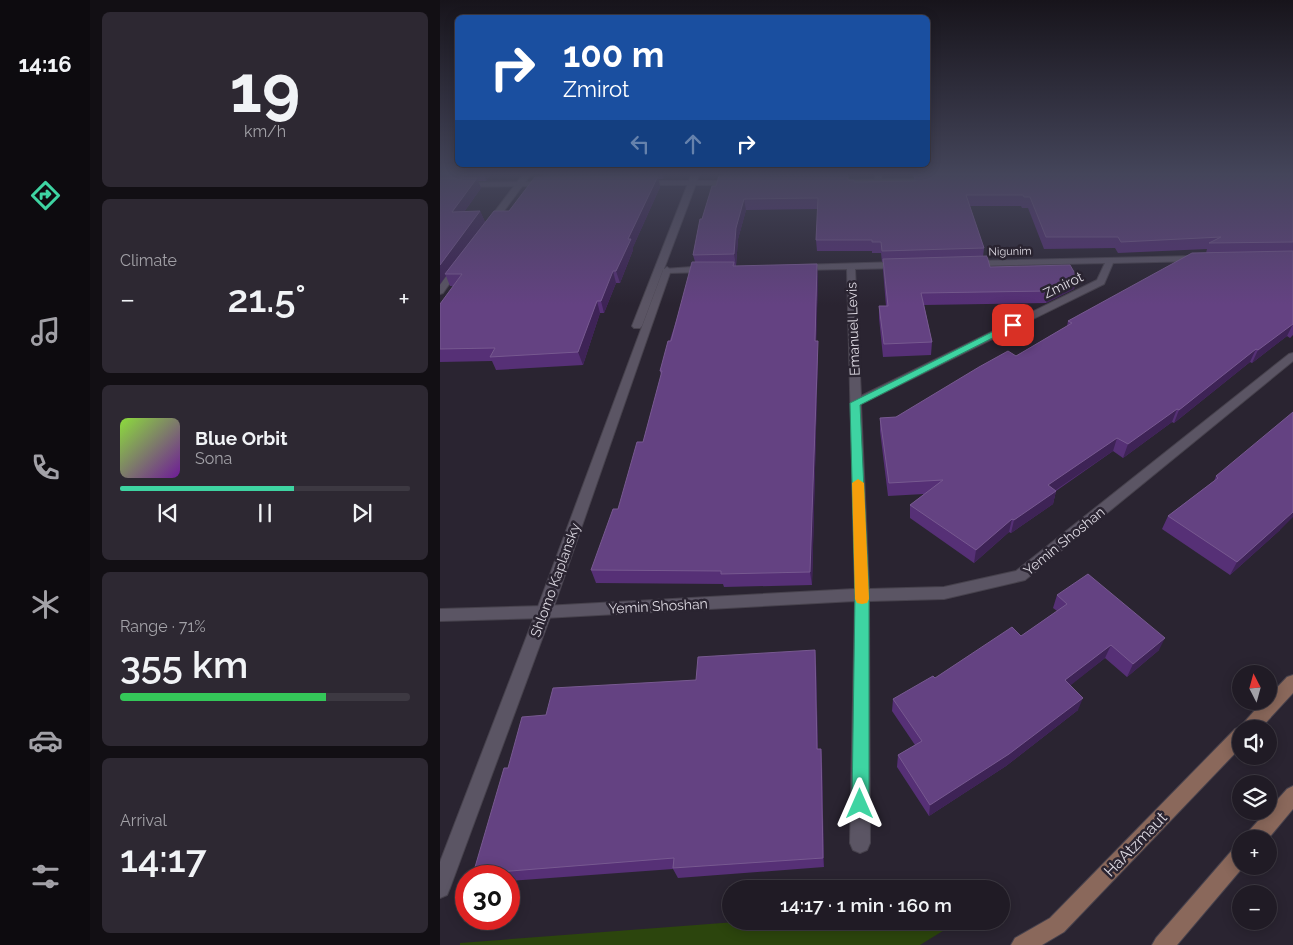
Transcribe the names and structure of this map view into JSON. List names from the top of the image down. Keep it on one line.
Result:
{"streets":{"main road":["HaAtzmaut"],"street":["Nigunim","Zmirot","Emanuel Levis","Yemin Shoshan","Shlomo Kaplansky"]},"crossings":[["Nigunim","Zmirot"],["Zmirot","Emanuel Levis"],["Emanuel Levis","Yemin Shoshan"],["Yemin Shoshan","Shlomo Kaplansky"]],"north":"top","page":{"tabs":"14:16","tile":[["19","km/h"],"Climate",["Range · 71%","355 km"],["Arrival","14:17"]],"turn":["100 m","Zmirot"],"heat":["−","21.5°","+"],"song":["Blue Orbit","Sona"],"map_buttons":["+","−"],"limit":"30","trip":"14:17 · 1 min · 160 m"}}
